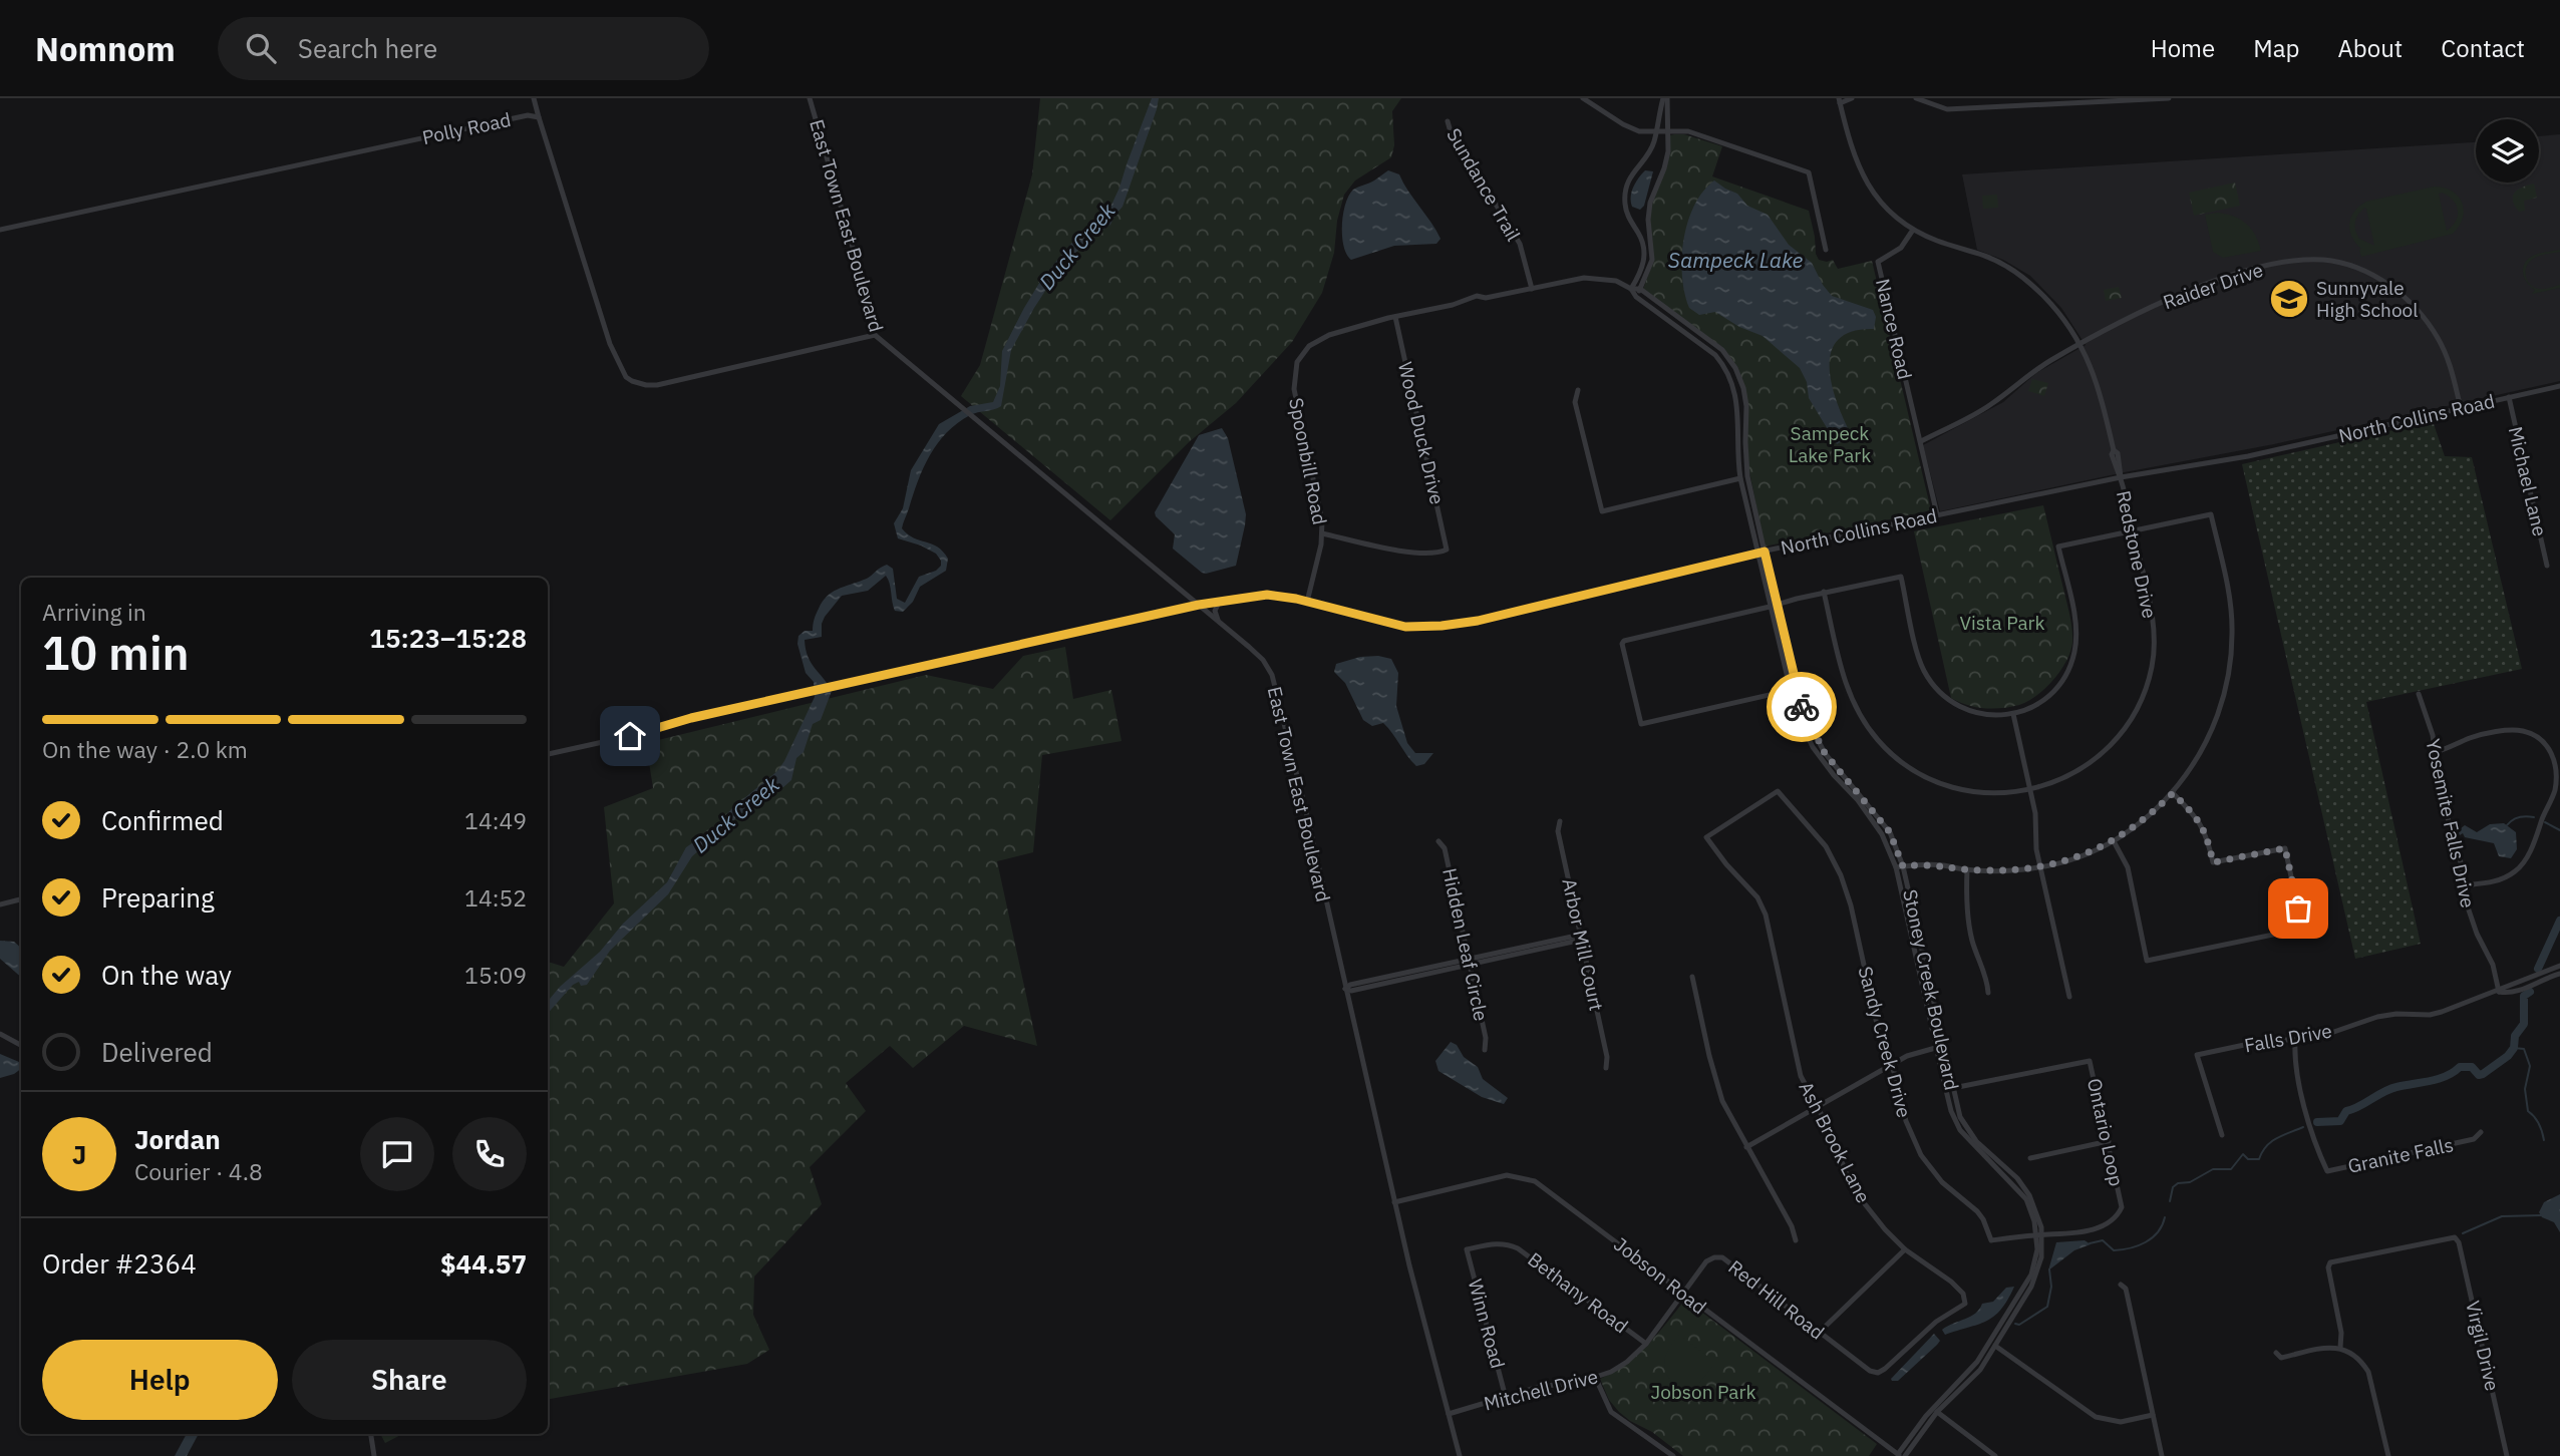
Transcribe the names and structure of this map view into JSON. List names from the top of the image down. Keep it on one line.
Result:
{"streets":{"street":["Polly Road","Sundance Trail","East Town East Boulevard","Raider Drive","Nance Road","North Collins Road","Wood Duck Drive","Spoonbill Road","Michael Lane","Redstone Drive","Yosemite Falls Drive","Hidden Leaf Circle","Arbor Mill Court","Stoney Creek Boulevard","Falls Drive","Sandy Creek Drive","Ontario Loop","Ash Brook Lane","Granite Falls","Jobson Road","Bethany Road","Red Hill Road","Winn Road","Virgil Drive","Mitchell Drive"]},"crossings":[["Polly Road","East Town East Boulevard"],["East Town East Boulevard","North Collins Road"],["East Town East Boulevard","Jobson Road"],["East Town East Boulevard","Mitchell Drive"],["Raider Drive","Nance Road"],["Raider Drive","North Collins Road"],["Raider Drive","Redstone Drive"],["Nance Road","North Collins Road"],["Nance Road","Redstone Drive"],["North Collins Road","Spoonbill Road"],["North Collins Road","Michael Lane"],["North Collins Road","Redstone Drive"],["North Collins Road","Stoney Creek Boulevard"],["Wood Duck Drive","Spoonbill Road"],["Yosemite Falls Drive","Falls Drive"],["Stoney Creek Boulevard","Sandy Creek Drive"],["Stoney Creek Boulevard","Ontario Loop"],["Stoney Creek Boulevard","Jobson Road"],["Falls Drive","Granite Falls"],["Sandy Creek Drive","Ontario Loop"],["Sandy Creek Drive","Ash Brook Lane"],["Ash Brook Lane","Red Hill Road"],["Jobson Road","Red Hill Road"],["Jobson Road","Mitchell Drive"],["Bethany Road","Winn Road"],["Bethany Road","Mitchell Drive"],["Red Hill Road","Mitchell Drive"],["Winn Road","Mitchell Drive"]],"water":["Duck Creek","Sampeck Lake"],"parks":["Sampeck Lake Park","Vista Park","Jobson Park"],"places":{"school or university":["Sunnyvale High School"]},"page":{"header":"Nomnom","search":"Search here","nav":["Home","Map","About","Contact"],"heading":["10 min","Arriving in","15:23–15:28"],"panel":["Jordan","Courier · 4.8","Order #2364","$44.57"],"bar":"On the way · 2.0 km","list":[["Confirmed","14:49"],["Preparing","14:52"],["On the way","15:09"],"Delivered"],"round":"J","buttons":["Help","Share"]}}
